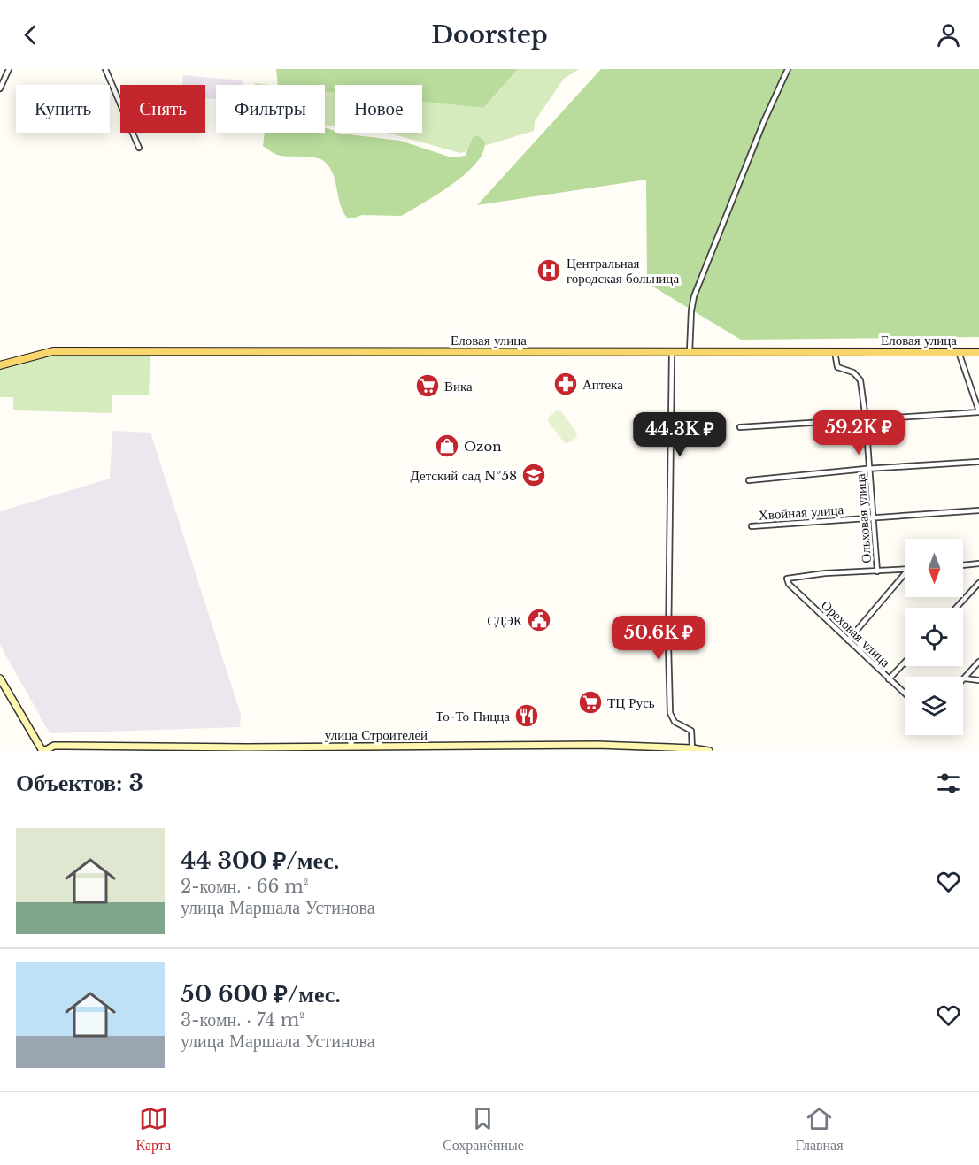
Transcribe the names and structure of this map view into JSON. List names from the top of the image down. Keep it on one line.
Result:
{"streets":{"main road":["Еловая улица","улица Строителей"],"street":["Хвойная улица","Ольховая улица","Ореховая улица"]},"crossings":[["Еловая улица","Ольховая улица"],["Хвойная улица","Ольховая улица"],["Ольховая улица","Ореховая улица"]],"places":{"hospital":["Центральная городская больница"],"pharmacy":["Аптека"],"supermarket":["Вика","ТЦ Русь"],"shop":["Ozon"],"school or university":["Детский сад №58"],"public building":["СДЭК"],"restaurant":["То-То Пицца"]},"north":"bottom","page":{"header":"Doorstep","chip":["Купить","Снять","Фильтры","Новое"],"price":["59.2K ₽","44.3K ₽","50.6K ₽"],"heading":"Объектов: 3","list":[{"name":"44 300 ₽/мес.","note":"2-комн. · 66 m² · улица Маршала Устинова"},{"name":"50 600 ₽/мес.","note":"3-комн. · 74 m² · улица Маршала Устинова"}],"tabs":["Карта","Сохранённые","Главная"]}}
